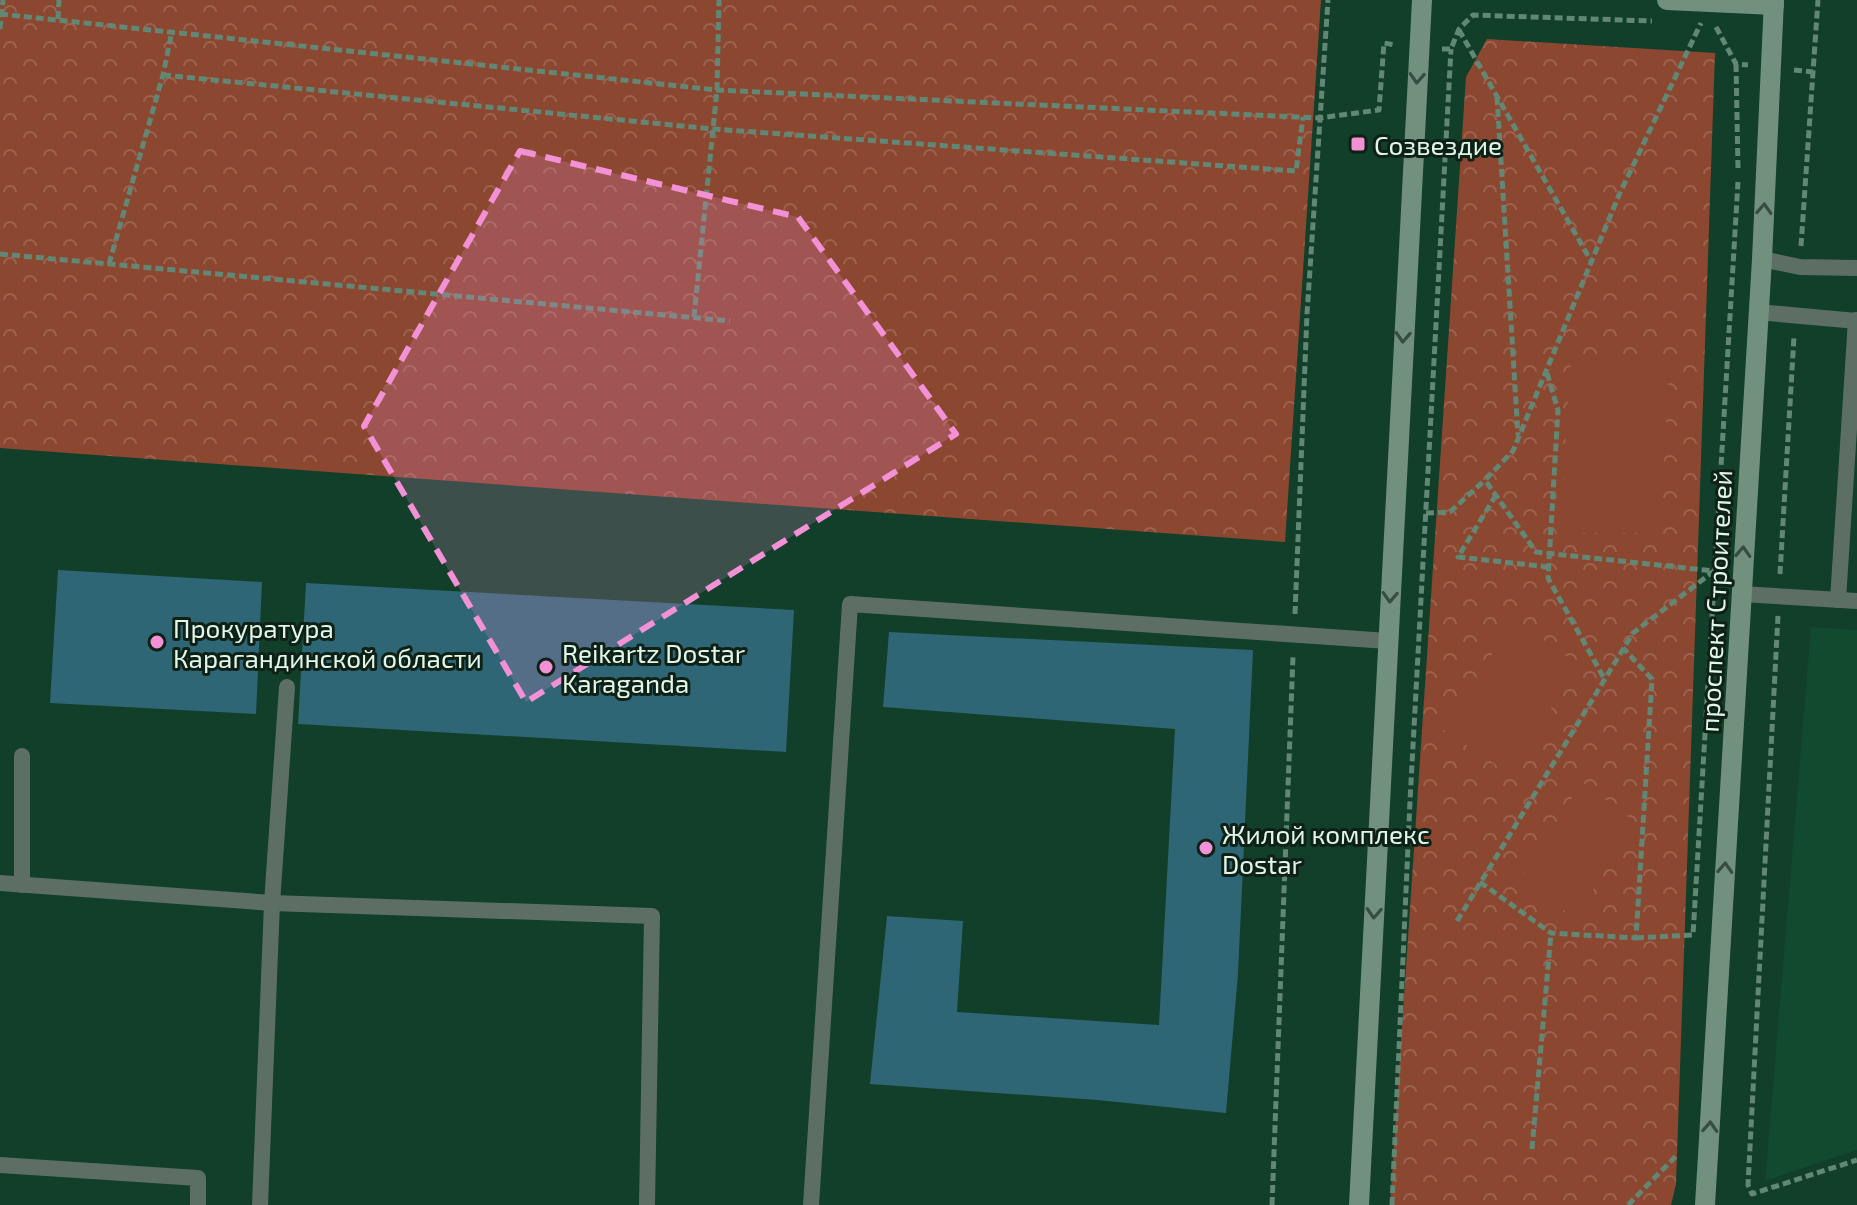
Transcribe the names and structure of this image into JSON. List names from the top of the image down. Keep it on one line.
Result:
{"streets":{"main road":["проспект Строителей"]},"one_way":["проспект Строителей"],"places":{"transit":["Созвездие"],"other":["Прокуратура Карагандинской области","Reikartz Dostar Karaganda","Жилой комплекс Dostar"]}}
